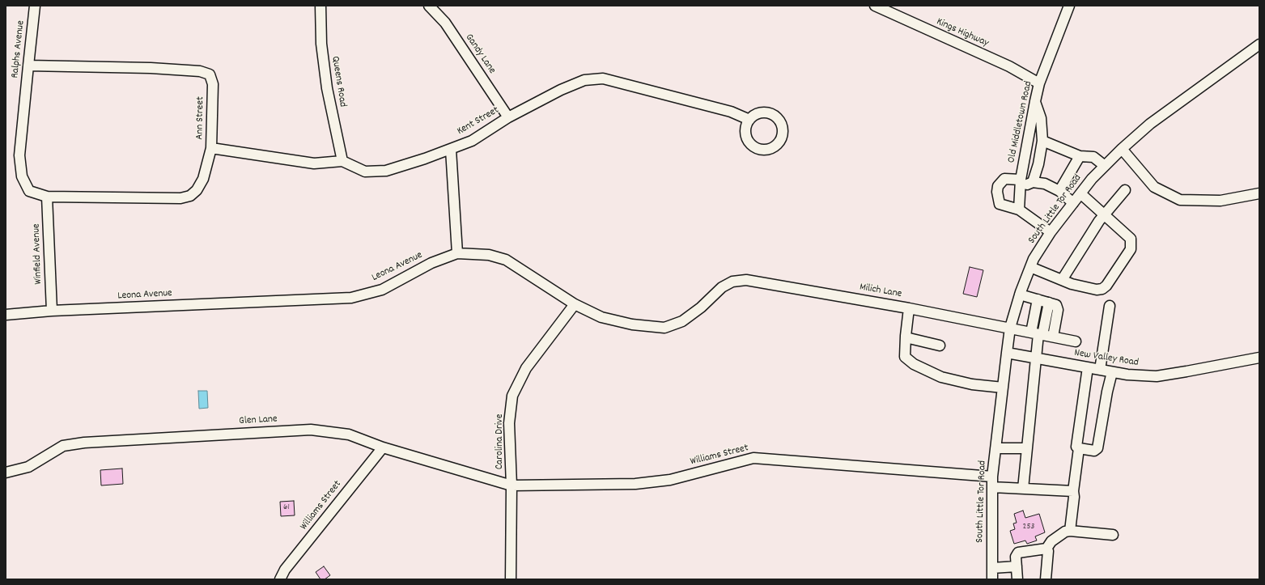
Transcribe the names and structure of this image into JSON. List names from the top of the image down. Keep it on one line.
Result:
{"streets":{"street":["Kings Highway","Ralphs Avenue","Gandy Lane","Queens Road","Ann Street","Kent Street","Old Middletown Road","South Little Tor Road","Winfield Avenue","Leona Avenue","Milich Lane","New Valley Road","Glen Lane","Carolina Drive","Williams Street"]},"crossings":[["Kings Highway","Old Middletown Road"],["Ralphs Avenue","Ann Street"],["Ralphs Avenue","Winfield Avenue"],["Gandy Lane","Kent Street"],["Queens Road","Kent Street"],["Ann Street","Winfield Avenue"],["South Little Tor Road","Milich Lane"],["South Little Tor Road","New Valley Road"],["South Little Tor Road","Williams Street"],["Winfield Avenue","Leona Avenue"],["Leona Avenue","Milich Lane"],["Leona Avenue","Carolina Drive"],["Glen Lane","Carolina Drive"],["Glen Lane","Williams Street"],["Carolina Drive","Williams Street"]],"house_numbers":["61","253"]}
